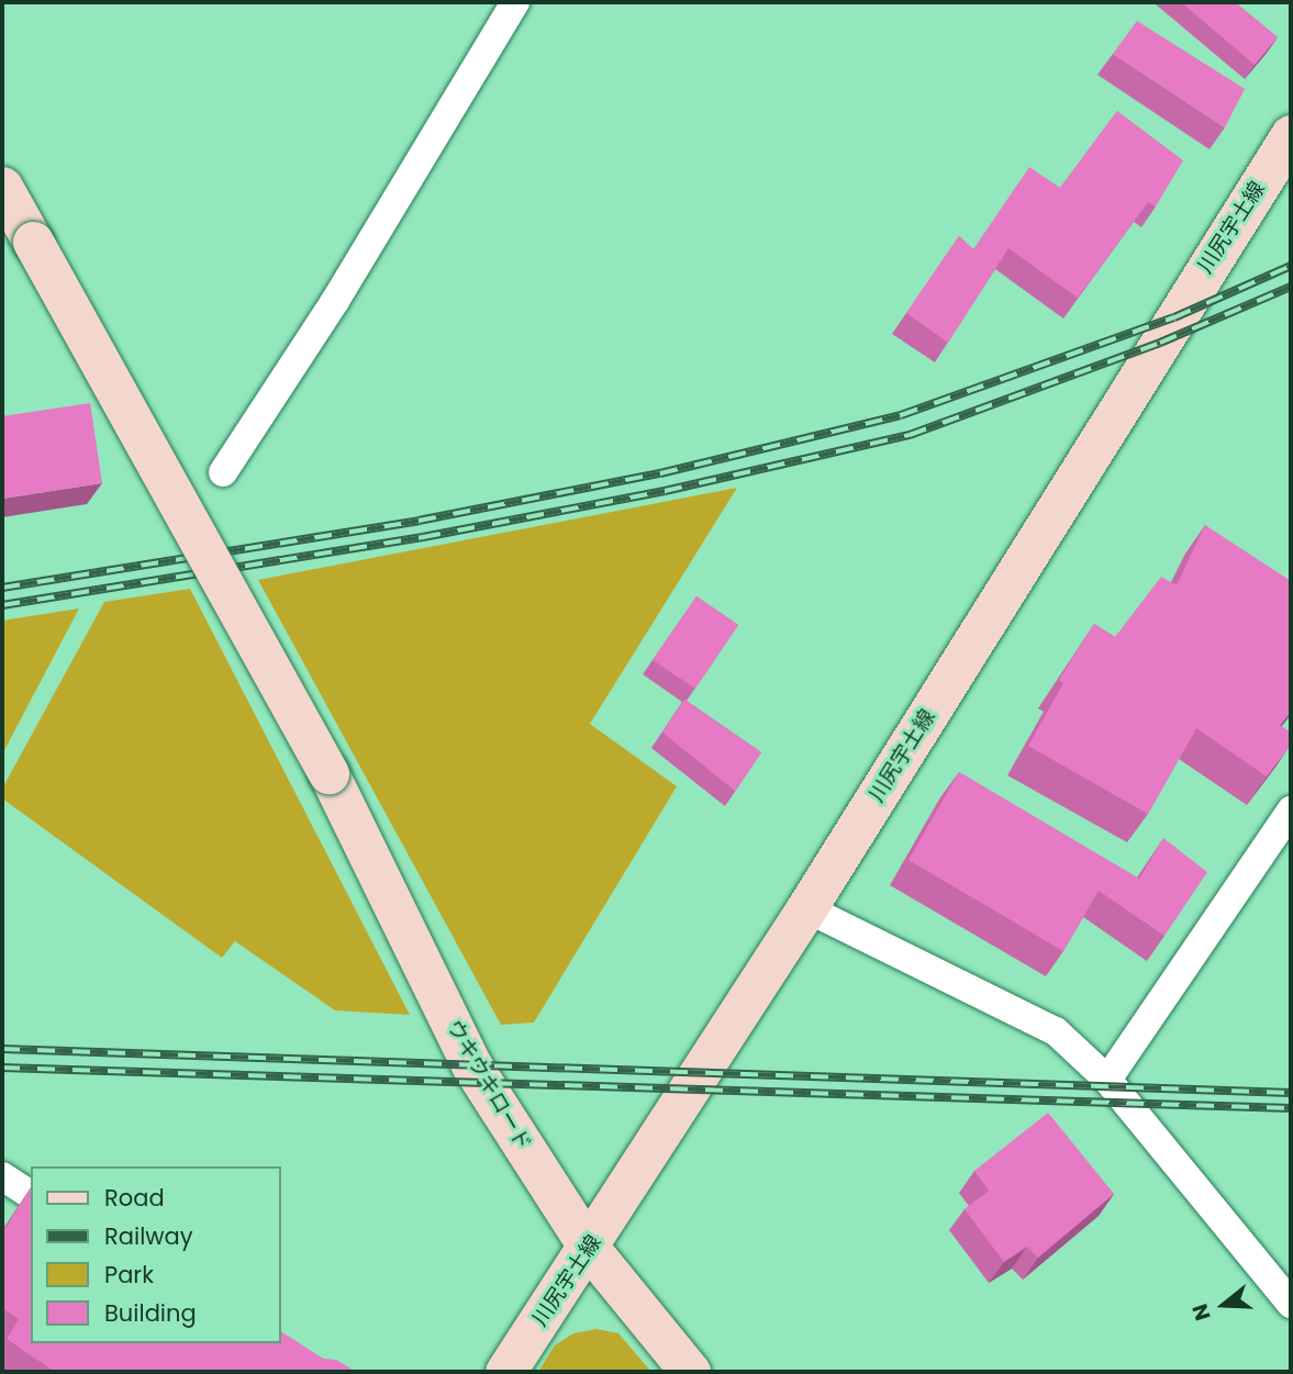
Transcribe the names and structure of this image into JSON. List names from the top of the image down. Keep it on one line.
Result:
{"streets":{"main road":["川尻宇土線","ウキウキロード"]},"crossings":[["川尻宇土線","ウキウキロード"]],"legend":["Road","Railway","Park","Building"],"north":"left"}
